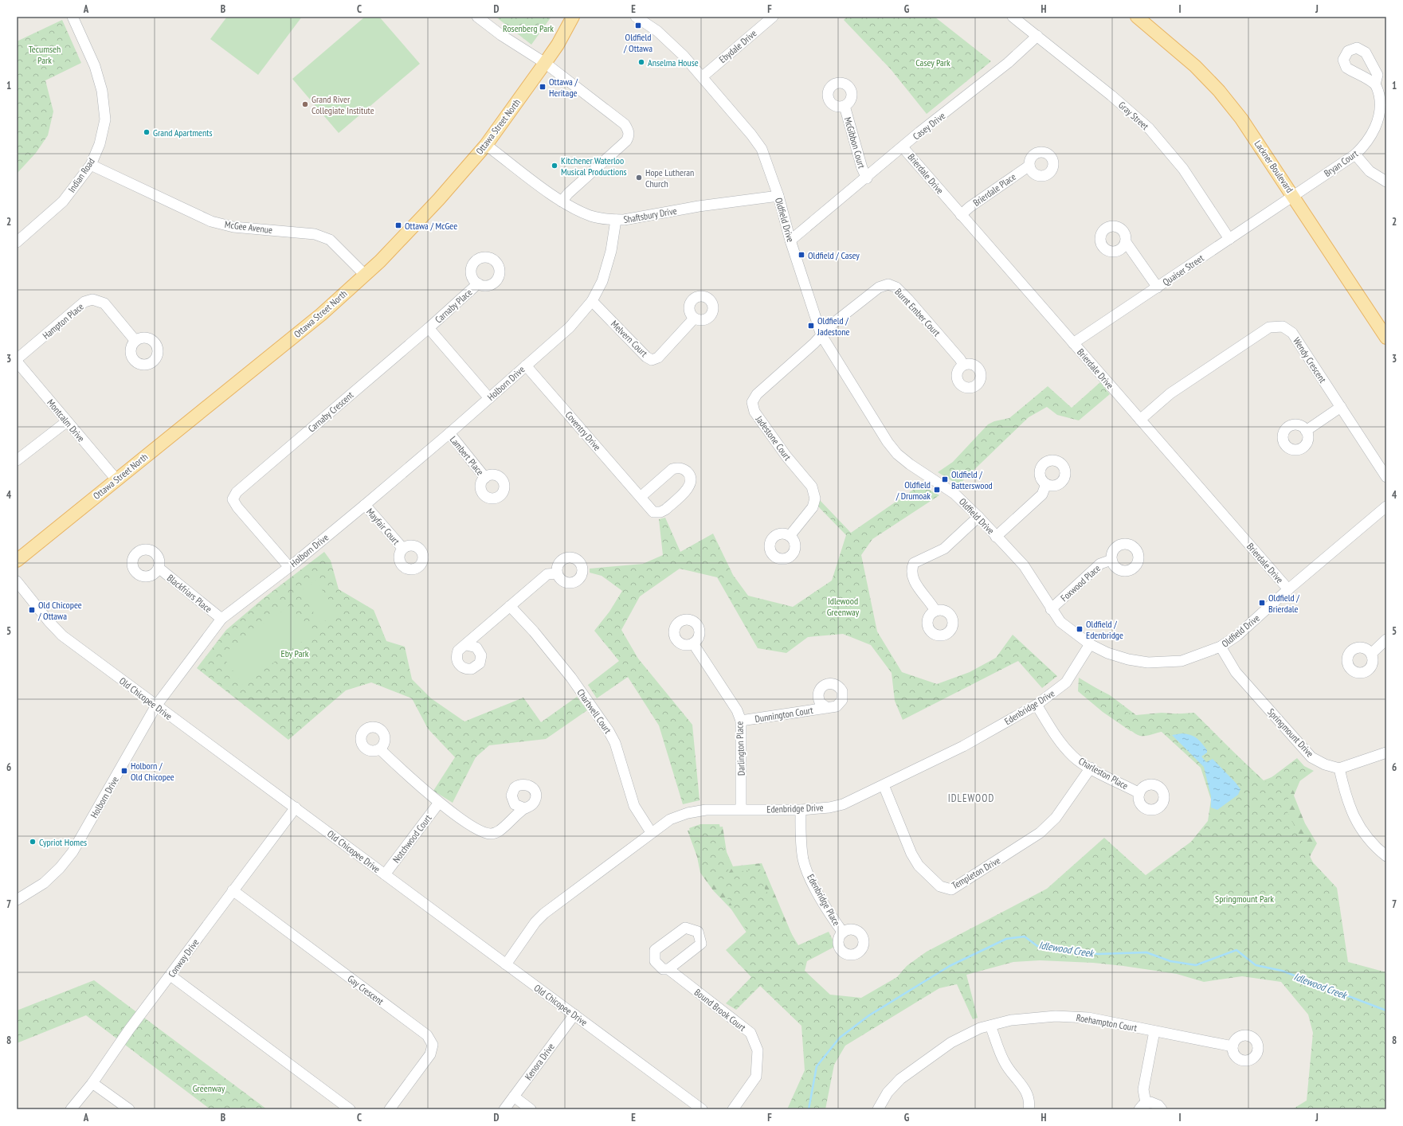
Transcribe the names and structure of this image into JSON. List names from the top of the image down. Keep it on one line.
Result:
{"streets":{"main road":["Ottawa Street North","Lackner Boulevard"],"street":["Ebydale Drive","Gray Street","Casey Drive","McGibbon Court","Bryan Court","Brierdale Drive","Indian Road","Brierdale Place","Shaftsbury Drive","Oldfield Drive","McGee Avenue","Quaiser Street","Carnaby Place","Burnt Ember Court","Hampton Place","Melvern Court","Wendy Crescent","Holborn Drive","Carnaby Crescent","Montcalm Drive","Coventry Drive","Jadestone Court","Lambert Place","Mayfair Court","Foxwood Place","Blackfriars Place","Old Chicopee Drive","Edenbridge Drive","Chartwell Court","Dunnington Court","Springmount Drive","Darlington Place","Charleston Place","Notchwood Court","Templeton Drive","Edenbridge Place","Conway Drive","Gay Crescent","Bound Brook Court","Roehampton Court","Kenora Drive"]},"crossings":[["Ebydale Drive","Oldfield Drive"],["Gray Street","Casey Drive"],["Gray Street","Quaiser Street"],["Casey Drive","McGibbon Court"],["Casey Drive","Brierdale Drive"],["Casey Drive","Oldfield Drive"],["Ottawa Street North","Shaftsbury Drive"],["Ottawa Street North","McGee Avenue"],["Ottawa Street North","Montcalm Drive"],["Bryan Court","Lackner Boulevard"],["Bryan Court","Quaiser Street"],["Lackner Boulevard","Quaiser Street"],["Brierdale Drive","Brierdale Place"],["Brierdale Drive","Oldfield Drive"],["Brierdale Drive","Quaiser Street"],["Brierdale Drive","Wendy Crescent"],["Indian Road","McGee Avenue"],["Shaftsbury Drive","Oldfield Drive"],["Shaftsbury Drive","Holborn Drive"],["Oldfield Drive","Burnt Ember Court"],["Oldfield Drive","Jadestone Court"],["Oldfield Drive","Foxwood Place"],["Oldfield Drive","Edenbridge Drive"],["Oldfield Drive","Springmount Drive"],["Carnaby Place","Carnaby Crescent"],["Burnt Ember Court","Jadestone Court"],["Hampton Place","Montcalm Drive"],["Melvern Court","Holborn Drive"],["Holborn Drive","Carnaby Crescent"],["Holborn Drive","Coventry Drive"],["Holborn Drive","Lambert Place"],["Holborn Drive","Mayfair Court"],["Holborn Drive","Blackfriars Place"],["Holborn Drive","Old Chicopee Drive"],["Old Chicopee Drive","Edenbridge Drive"],["Old Chicopee Drive","Notchwood Court"],["Old Chicopee Drive","Conway Drive"],["Old Chicopee Drive","Kenora Drive"],["Edenbridge Drive","Chartwell Court"],["Edenbridge Drive","Darlington Place"],["Edenbridge Drive","Charleston Place"],["Edenbridge Drive","Templeton Drive"],["Edenbridge Drive","Edenbridge Place"],["Dunnington Court","Darlington Place"],["Charleston Place","Templeton Drive"],["Conway Drive","Gay Crescent"]],"districts":["IDLEWOOD"],"water":["Idlewood Creek"],"parks":["Rosenberg Park","Tecumseh Park","Casey Park","Idlewood Greenway","Eby Park","Springmount Park","Greenway"],"places":{"transit":["Oldfield / Ottawa","Ottawa / Heritage","Ottawa / McGee","Oldfield / Casey","Oldfield / Jadestone","Oldfield / Batterswood","Oldfield / Drumoak","Oldfield / Brierdale","Old Chicopee / Ottawa","Oldfield / Edenbridge","Holborn / Old Chicopee"],"other":["Anselma House","Grand River Collegiate Institute","Grand Apartments","Kitchener Waterloo Musical Productions","Hope Lutheran Church","Cypriot Homes"]},"grid":{"columns":["A","B","C","D","E","F","G","H","I","J"],"rows":["1","2","3","4","5","6","7","8"]}}
